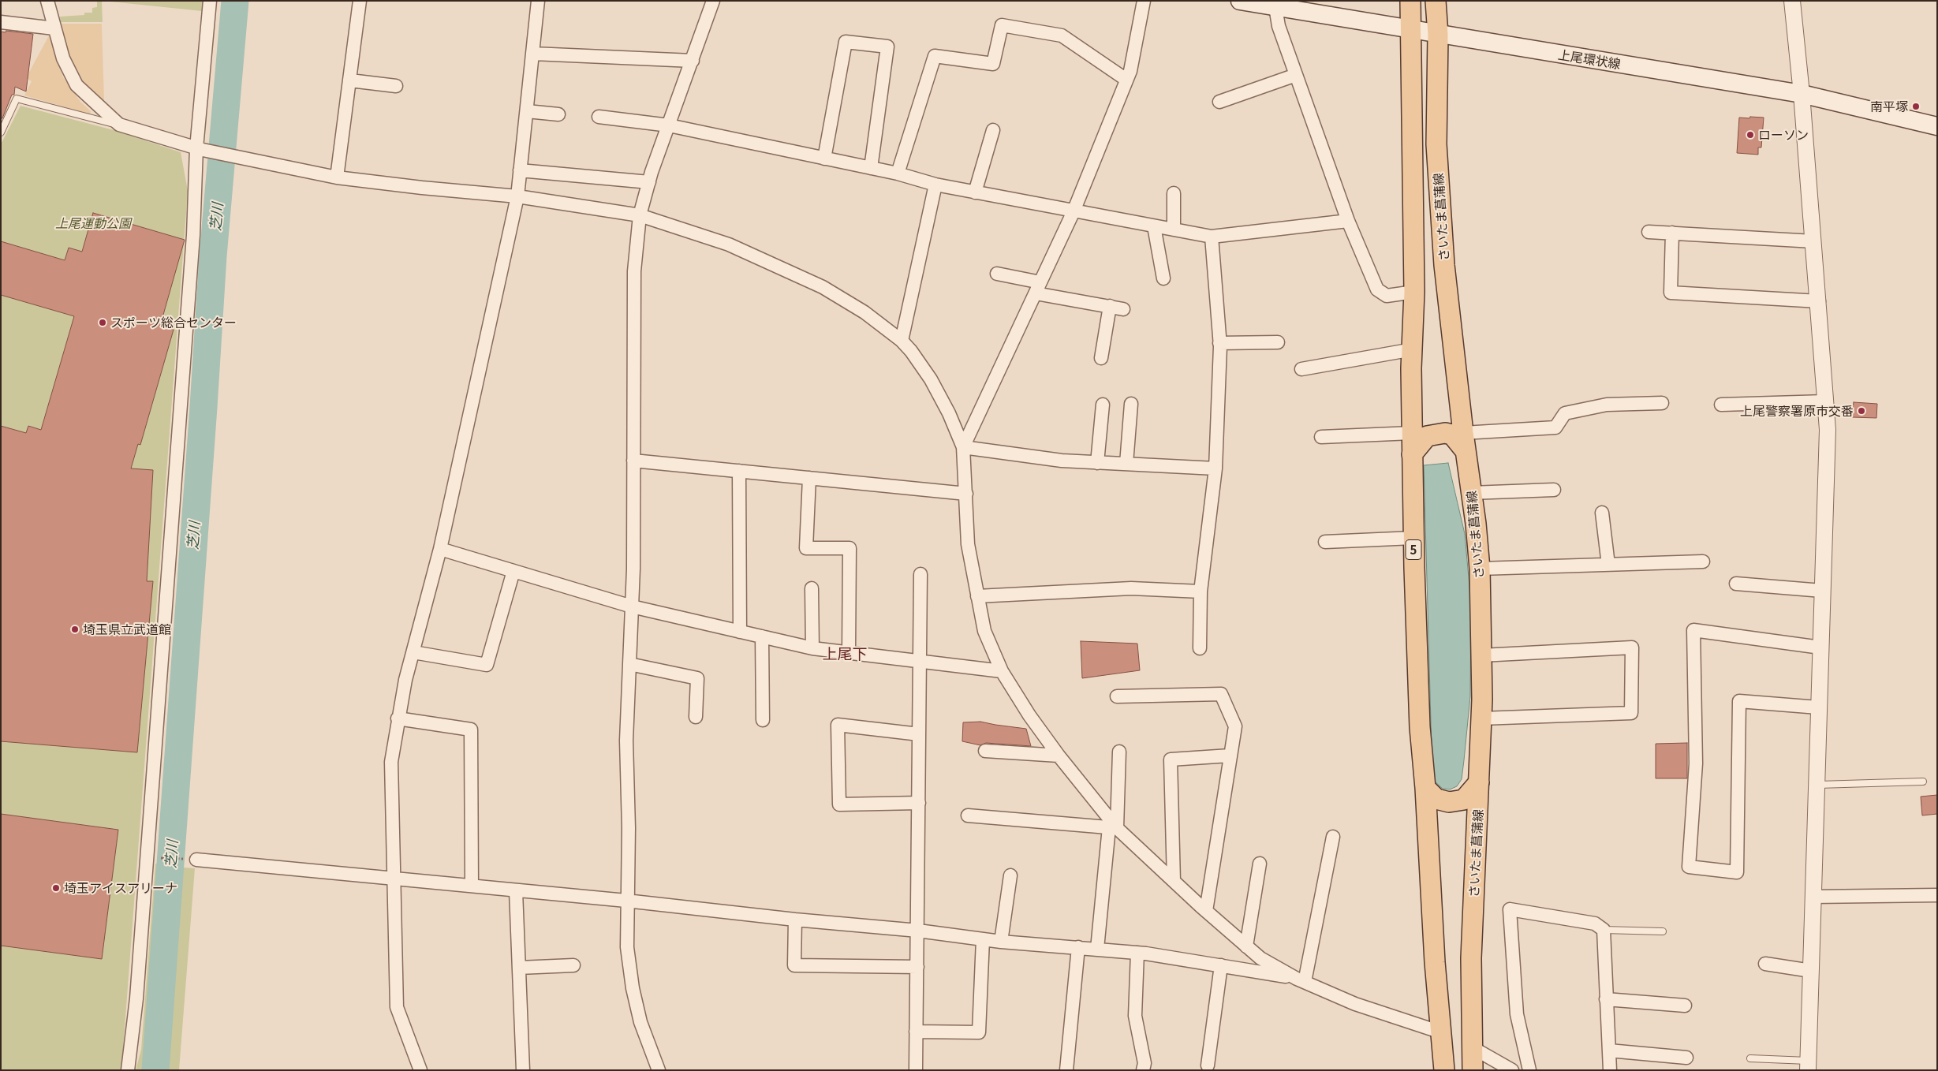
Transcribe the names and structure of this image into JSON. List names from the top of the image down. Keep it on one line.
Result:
{"streets":{"main road":["上尾環状線","さいたま菖蒲線","5"]},"crossings":[["上尾環状線","さいたま菖蒲線"]],"districts":["上尾下"],"water":["芝川"],"parks":["上尾運動公園"],"places":["南平塚","ローソン","スポーツ総合センター","上尾警察署原市交番","埼玉県立武道館","埼玉アイスアリーナ"]}
